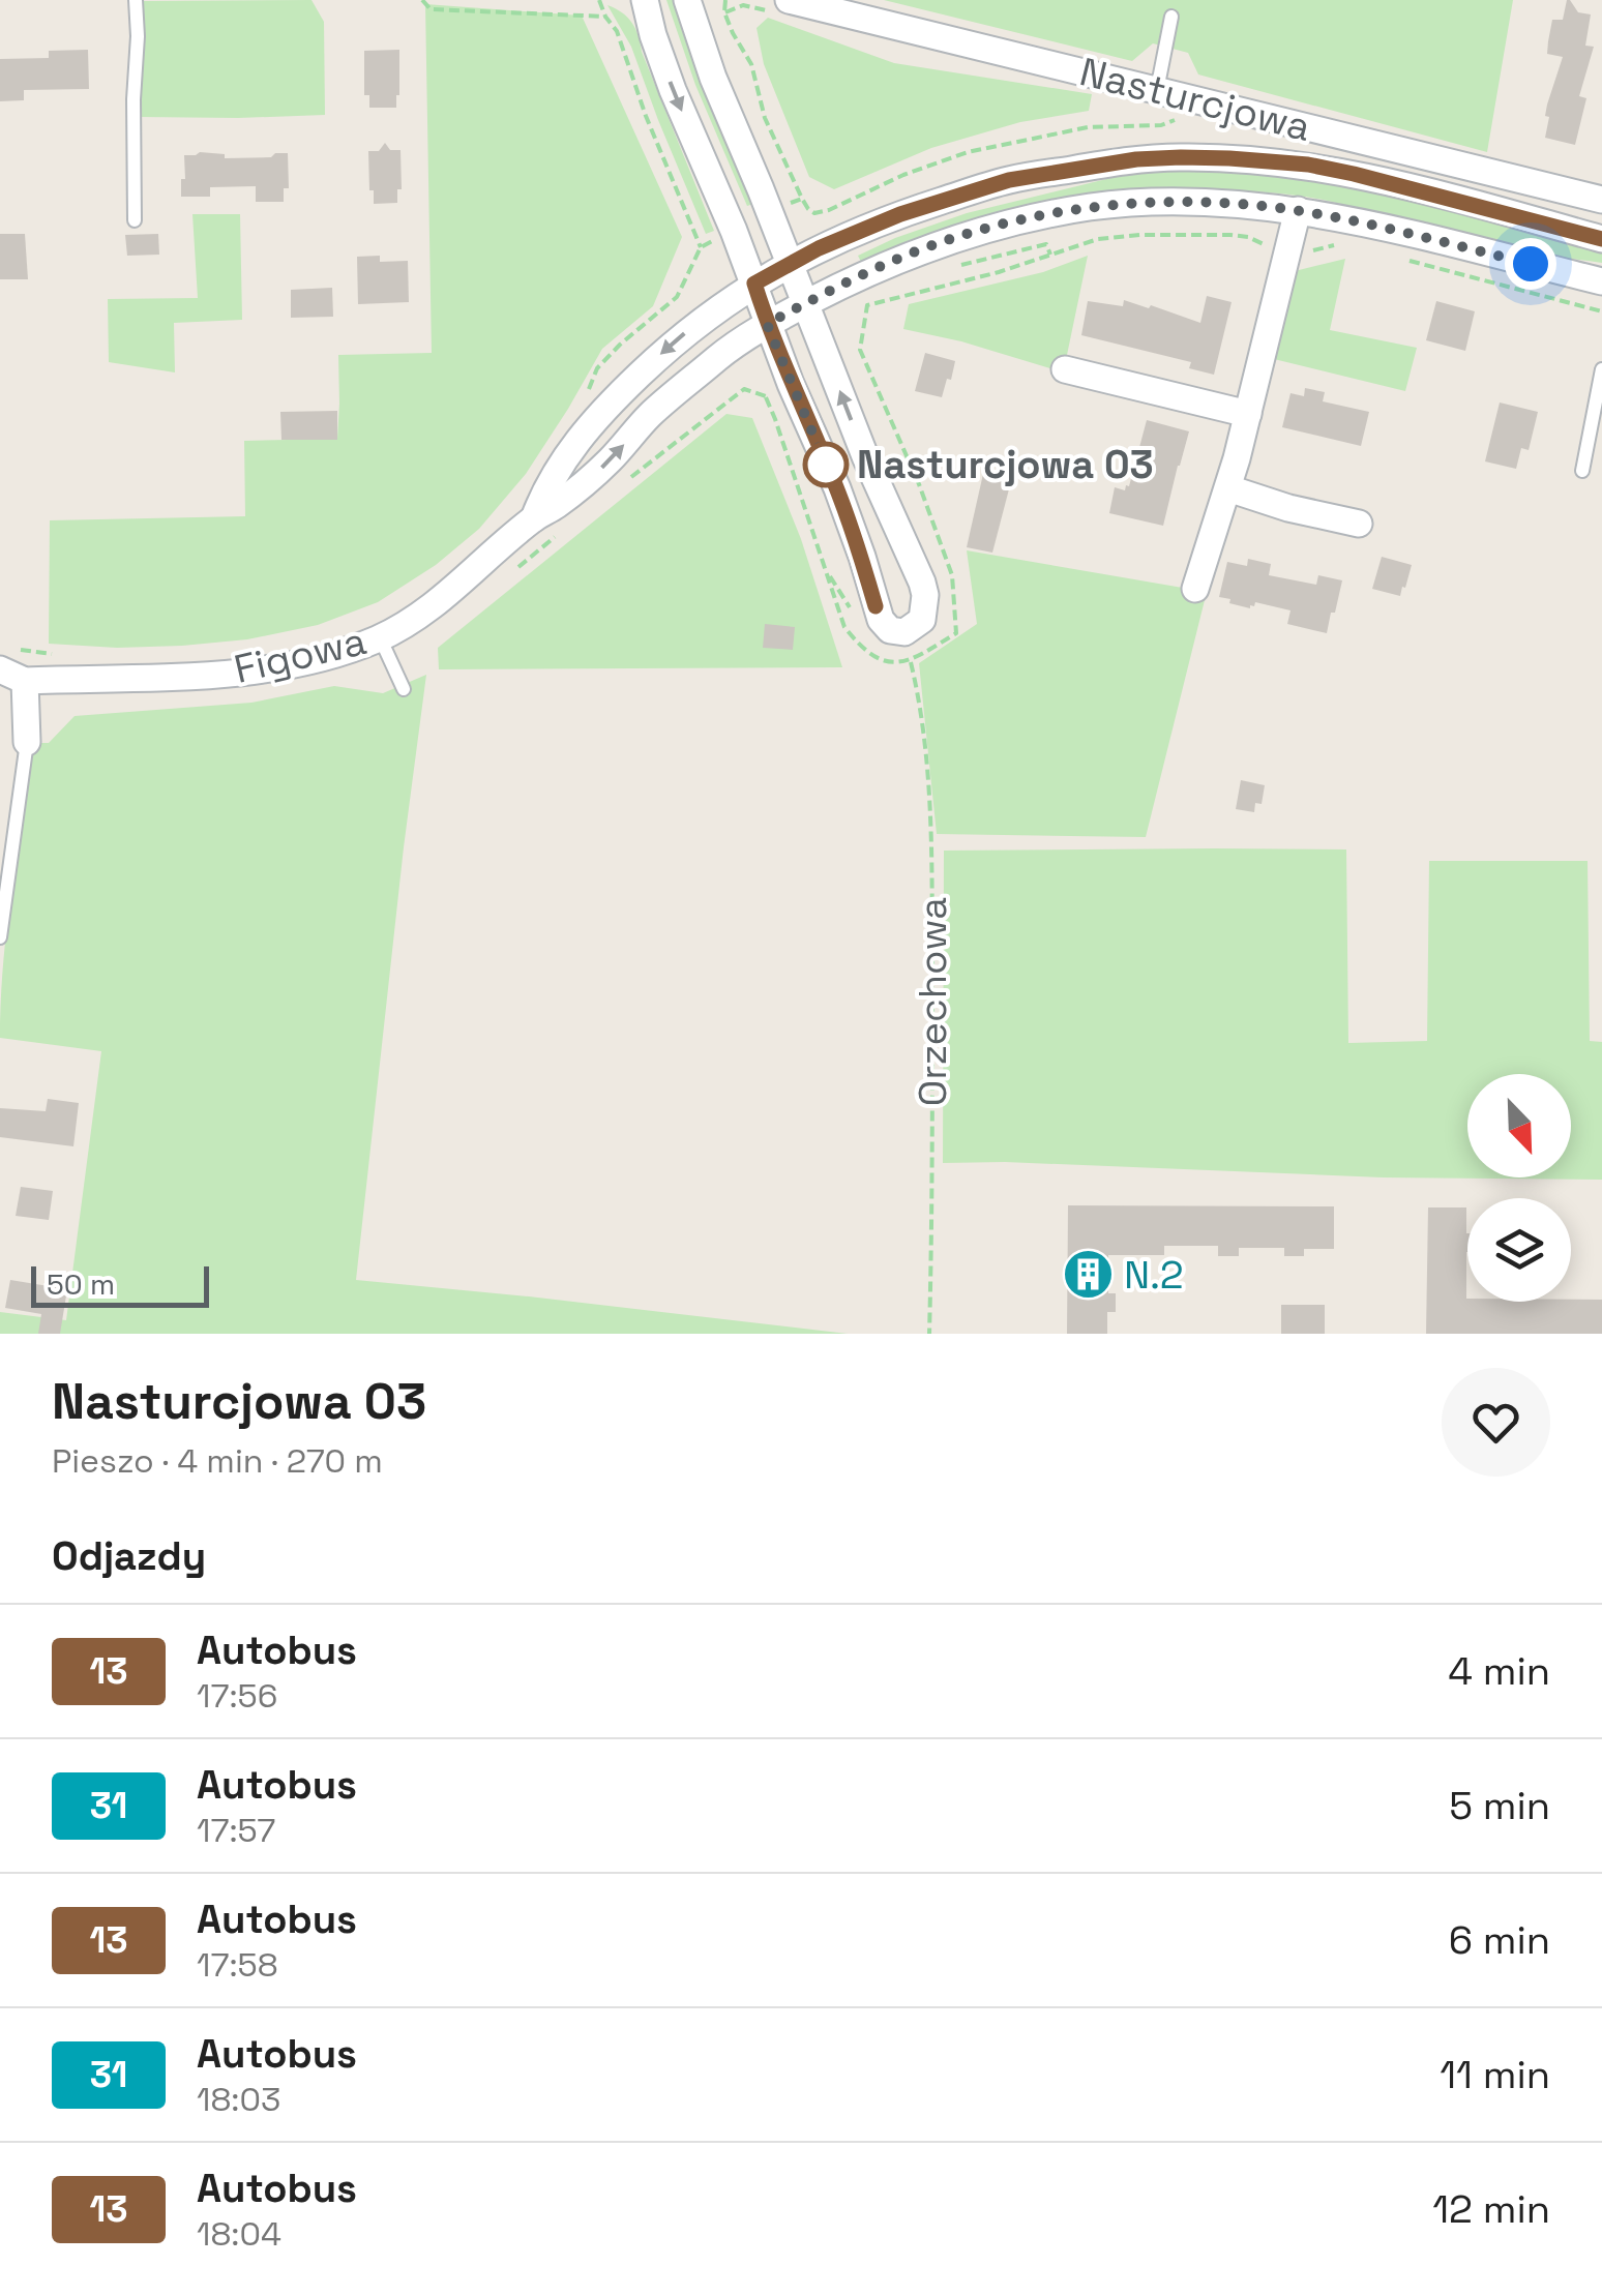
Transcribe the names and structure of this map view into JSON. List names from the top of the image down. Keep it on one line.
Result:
{"streets":{"street":["Nasturcjowa","Figowa"],"path":["Orzechowa"]},"places":{"other":["Nasturcjowa 03"],"building":["N.2"]},"lines":["bus line 13"],"scale_bar":"50 m","north":"bottom right","page":{"scale":"50 m","heading":[["Nasturcjowa 03","Pieszo · 4 min · 270 m"],"Odjazdy"],"list":[{"mark":"13","name":"Autobus","note":"17:56","value":"4 min"},{"mark":"31","name":"Autobus","note":"17:57","value":"5 min"},{"mark":"13","name":"Autobus","note":"17:58","value":"6 min"},{"mark":"31","name":"Autobus","note":"18:03","value":"11 min"},{"mark":"13","name":"Autobus","note":"18:04","value":"12 min"}]}}
